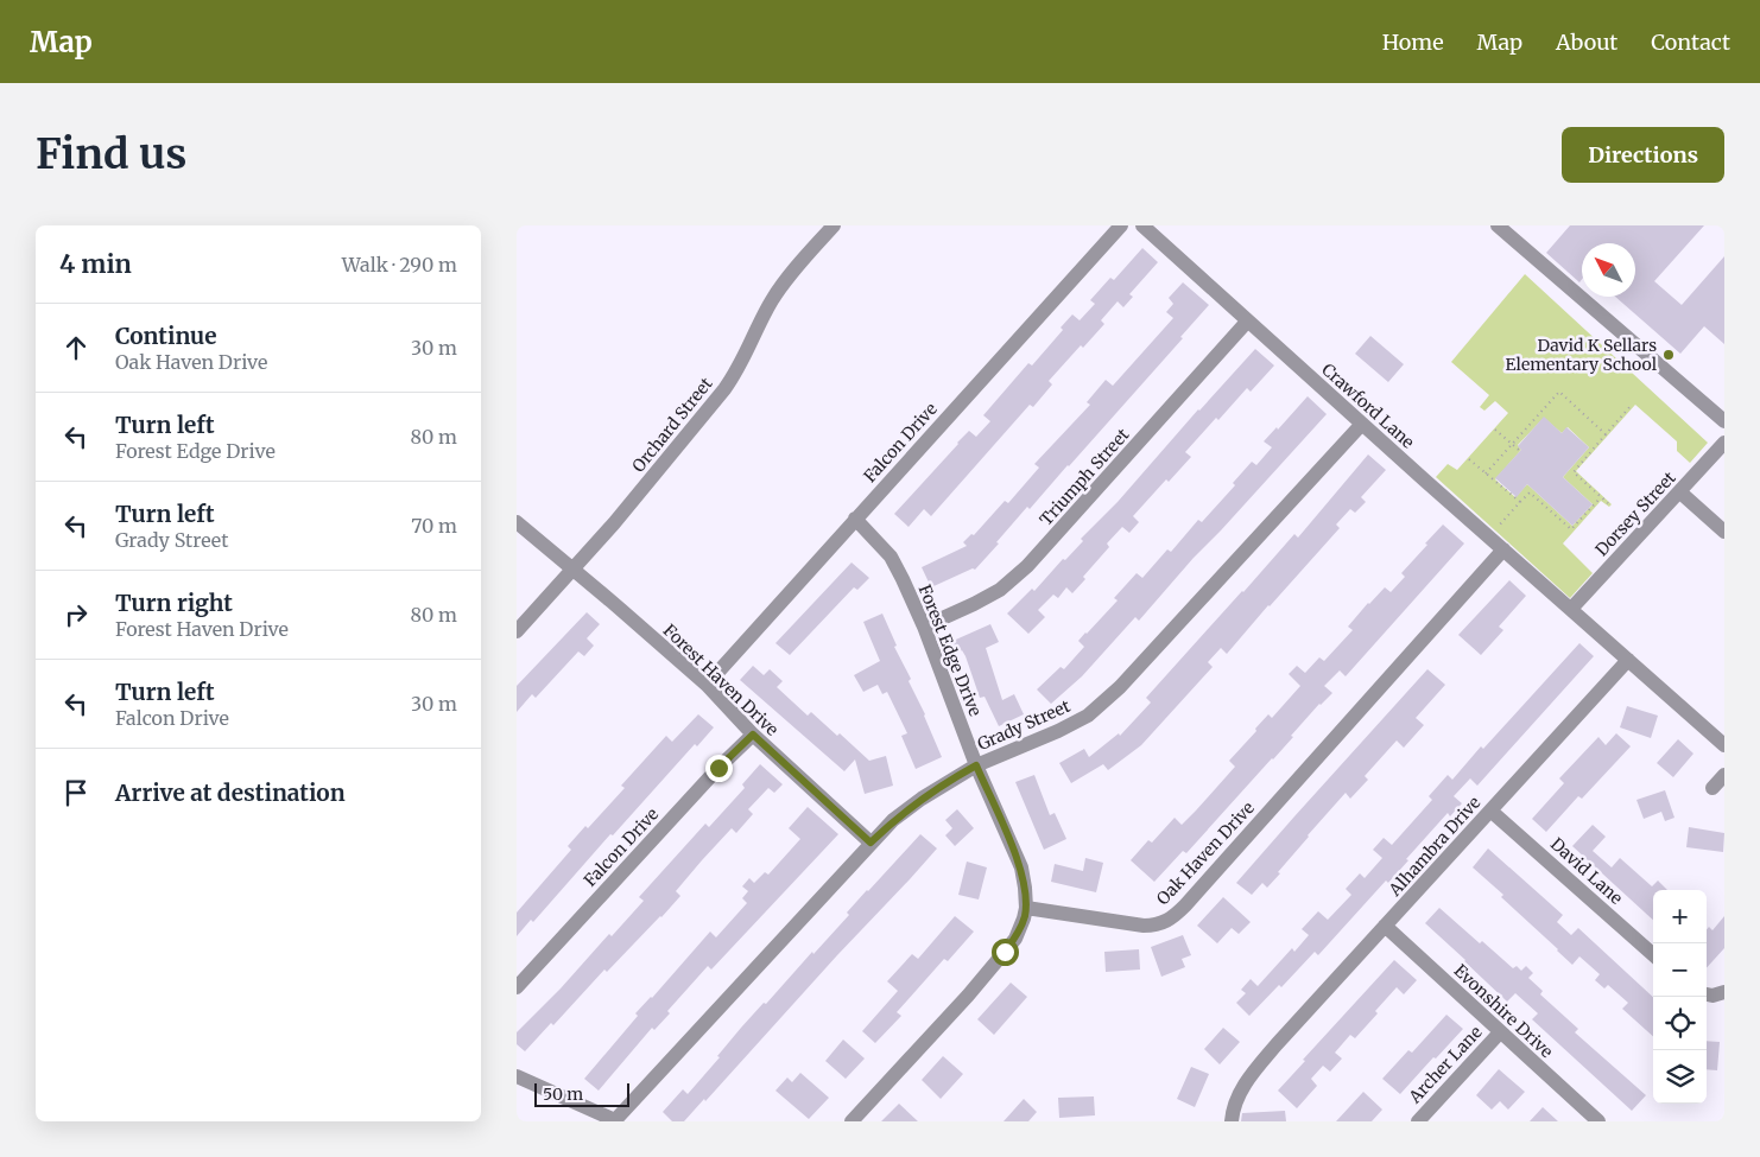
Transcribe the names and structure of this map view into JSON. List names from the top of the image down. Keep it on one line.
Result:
{"streets":{"street":["Crawford Lane","Orchard Street","Falcon Drive","Triumph Street","Dorsey Street","Forest Edge Drive","Forest Haven Drive","Grady Street","Alhambra Drive","Oak Haven Drive","David Lane","Evonshire Drive","Archer Lane"]},"crossings":[["Crawford Lane","Triumph Street"],["Crawford Lane","Dorsey Street"],["Crawford Lane","Grady Street"],["Crawford Lane","Oak Haven Drive"],["Orchard Street","Forest Haven Drive"],["Falcon Drive","Forest Edge Drive"],["Falcon Drive","Forest Haven Drive"],["Triumph Street","Forest Edge Drive"],["Forest Edge Drive","Grady Street"],["Forest Edge Drive","Oak Haven Drive"],["Forest Haven Drive","Grady Street"],["Alhambra Drive","David Lane"],["Alhambra Drive","Evonshire Drive"],["Evonshire Drive","Archer Lane"]],"places":["David K Sellars Elementary School"],"scale_bar":"50 m","north":"top left","page":{"header":"Map","nav":["Home","Map","About","Contact"],"buttons":"Directions","title":"Find us","heading":["4 min","Walk · 290 m"],"list":[["Continue","Oak Haven Drive","30 m"],["Turn left","Forest Edge Drive","80 m"],["Turn left","Grady Street","70 m"],["Turn right","Forest Haven Drive","80 m"],["Turn left","Falcon Drive","30 m"],"Arrive at destination"],"map_buttons":["+","−"],"scale":"50 m"}}
